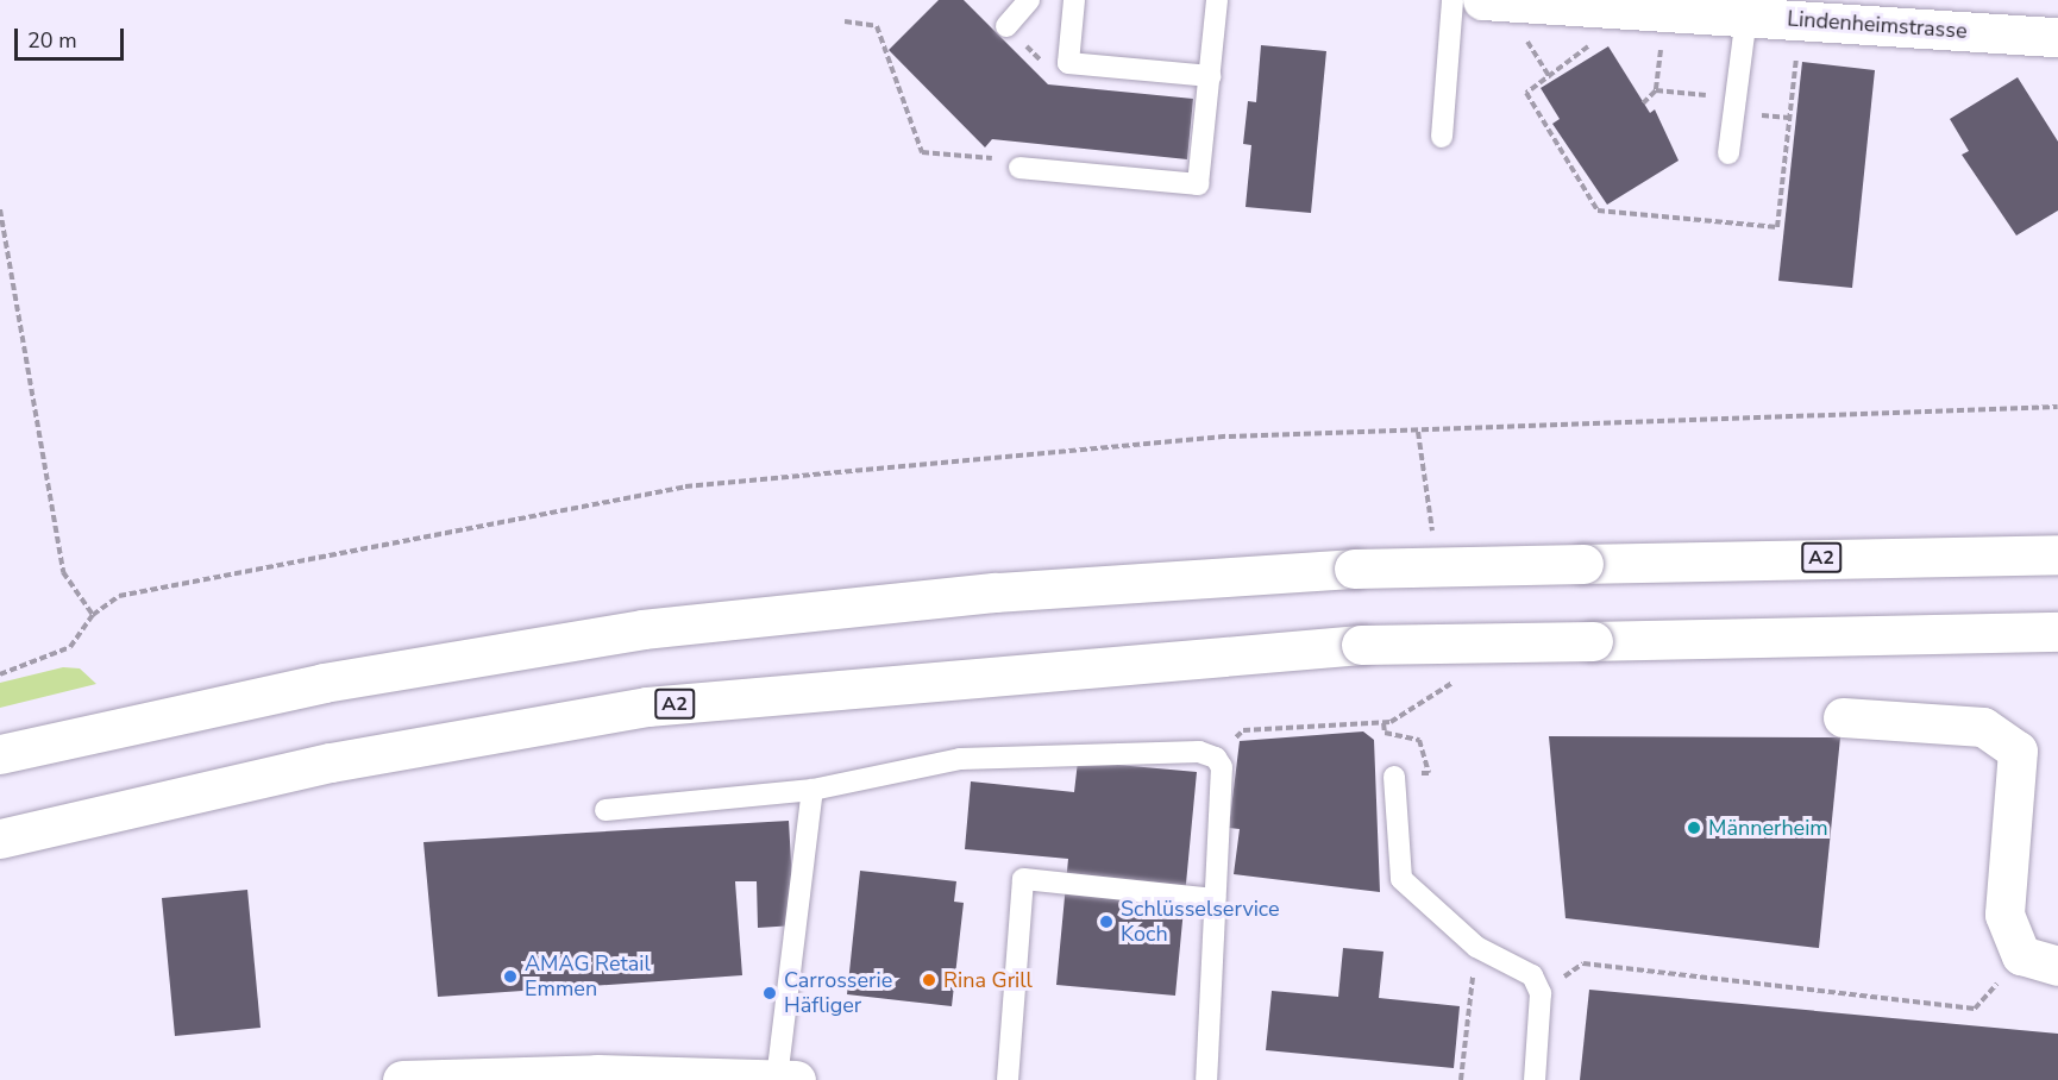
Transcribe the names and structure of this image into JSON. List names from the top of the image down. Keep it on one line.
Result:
{"streets":{"main road":["Lindenheimstrasse","A2"]},"places":["Männerheim","Schlüsselservice Koch","AMAG Retail Emmen","Rina Grill","Carrosserie Häfliger"],"scale_bar":"20 m"}
